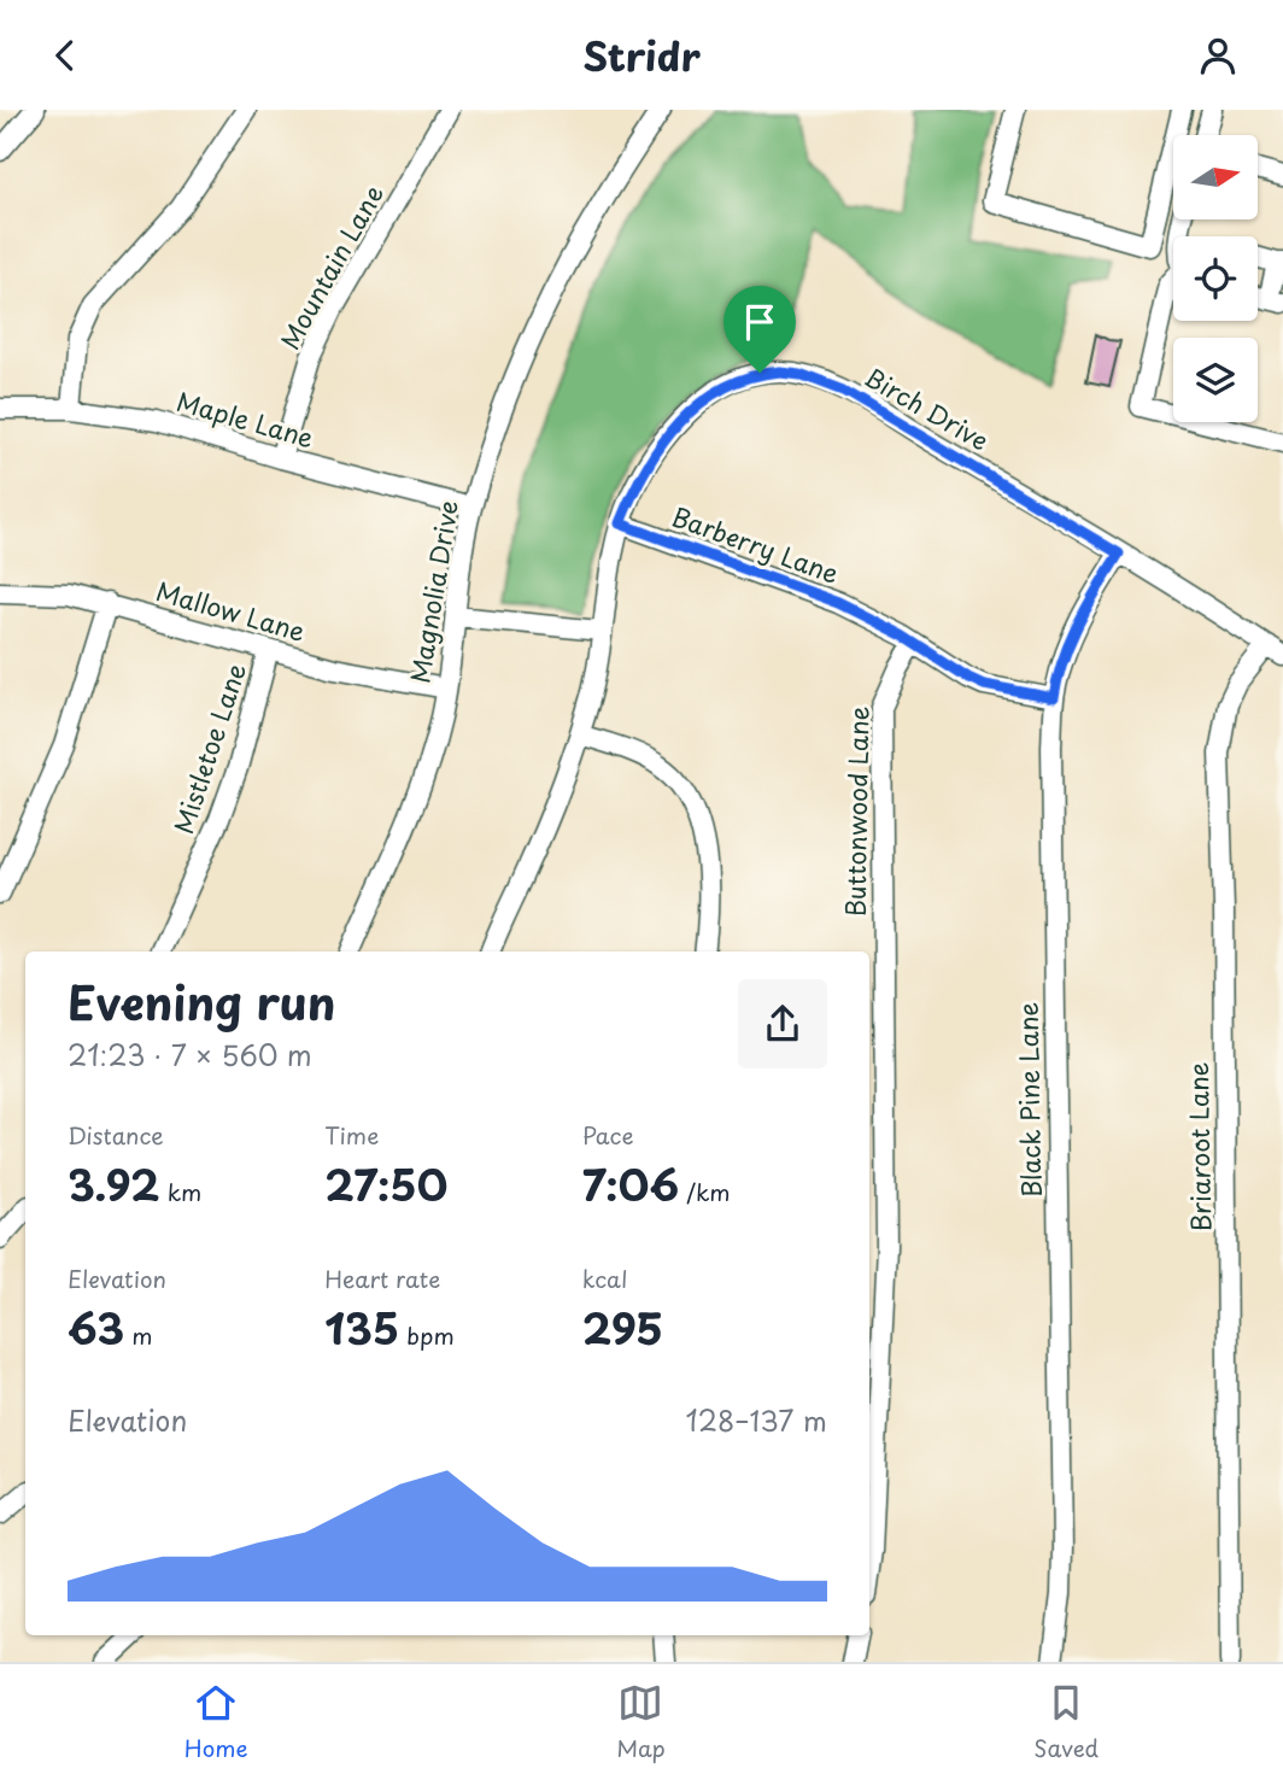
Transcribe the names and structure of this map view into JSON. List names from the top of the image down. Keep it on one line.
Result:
{"streets":{"street":["Mountain Lane","Birch Drive","Maple Lane","Barberry Lane","Magnolia Drive","Mallow Lane","Mistletoe Lane","Buttonwood Lane","Black Pine Lane","Briaroot Lane"]},"crossings":[["Mountain Lane","Maple Lane"],["Birch Drive","Barberry Lane"],["Birch Drive","Black Pine Lane"],["Birch Drive","Briaroot Lane"],["Maple Lane","Magnolia Drive"],["Barberry Lane","Buttonwood Lane"],["Barberry Lane","Black Pine Lane"],["Magnolia Drive","Mallow Lane"],["Mallow Lane","Mistletoe Lane"]],"north":"right","page":{"header":"Stridr","heading":["Evening run","21:23 · 7 × 560 m"],"stats":[["Distance","3.92 km"],["Time","27:50"],["Pace","7:06 /km"],["Elevation","63 m"],["Heart rate","135 bpm"],["kcal","295"]],"chart":["Elevation","128–137 m"],"tabs":["Home","Map","Saved"]}}
